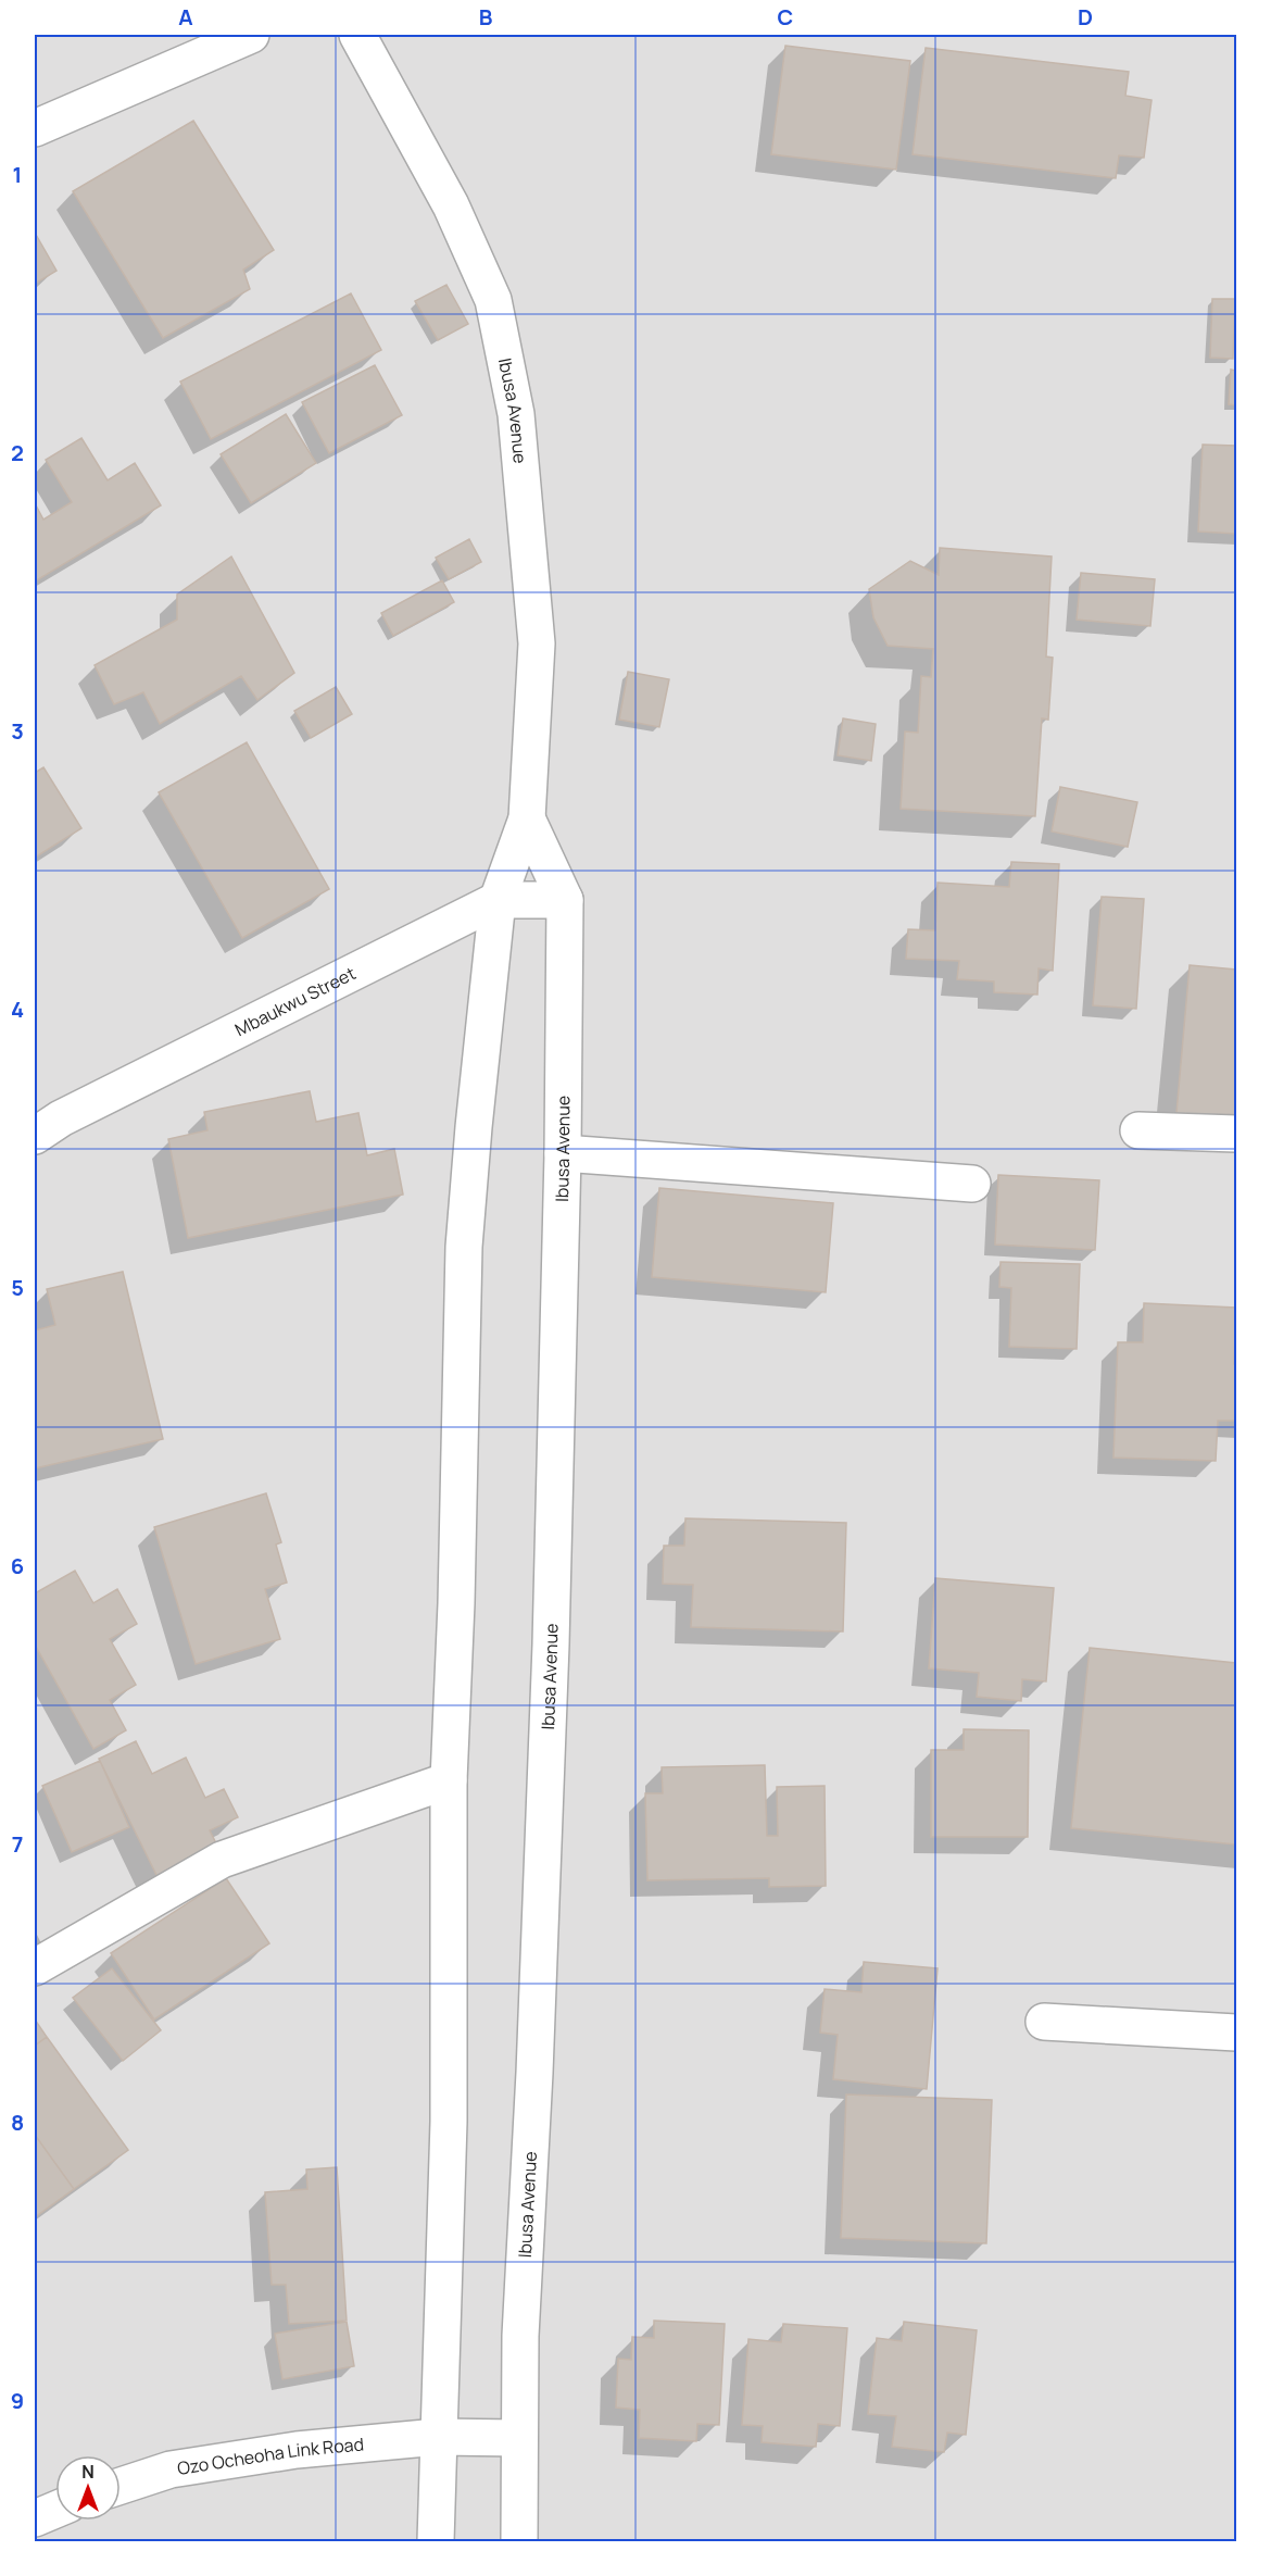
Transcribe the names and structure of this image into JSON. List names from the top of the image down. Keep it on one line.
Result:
{"streets":{"street":["Ibusa Avenue","Mbaukwu Street","Ozo Ocheoha Link Road"]},"crossings":[["Ibusa Avenue","Mbaukwu Street"],["Ibusa Avenue","Ozo Ocheoha Link Road"]],"north":"top","grid":{"columns":["A","B","C","D"],"rows":["1","2","3","4","5","6","7","8","9"]}}
